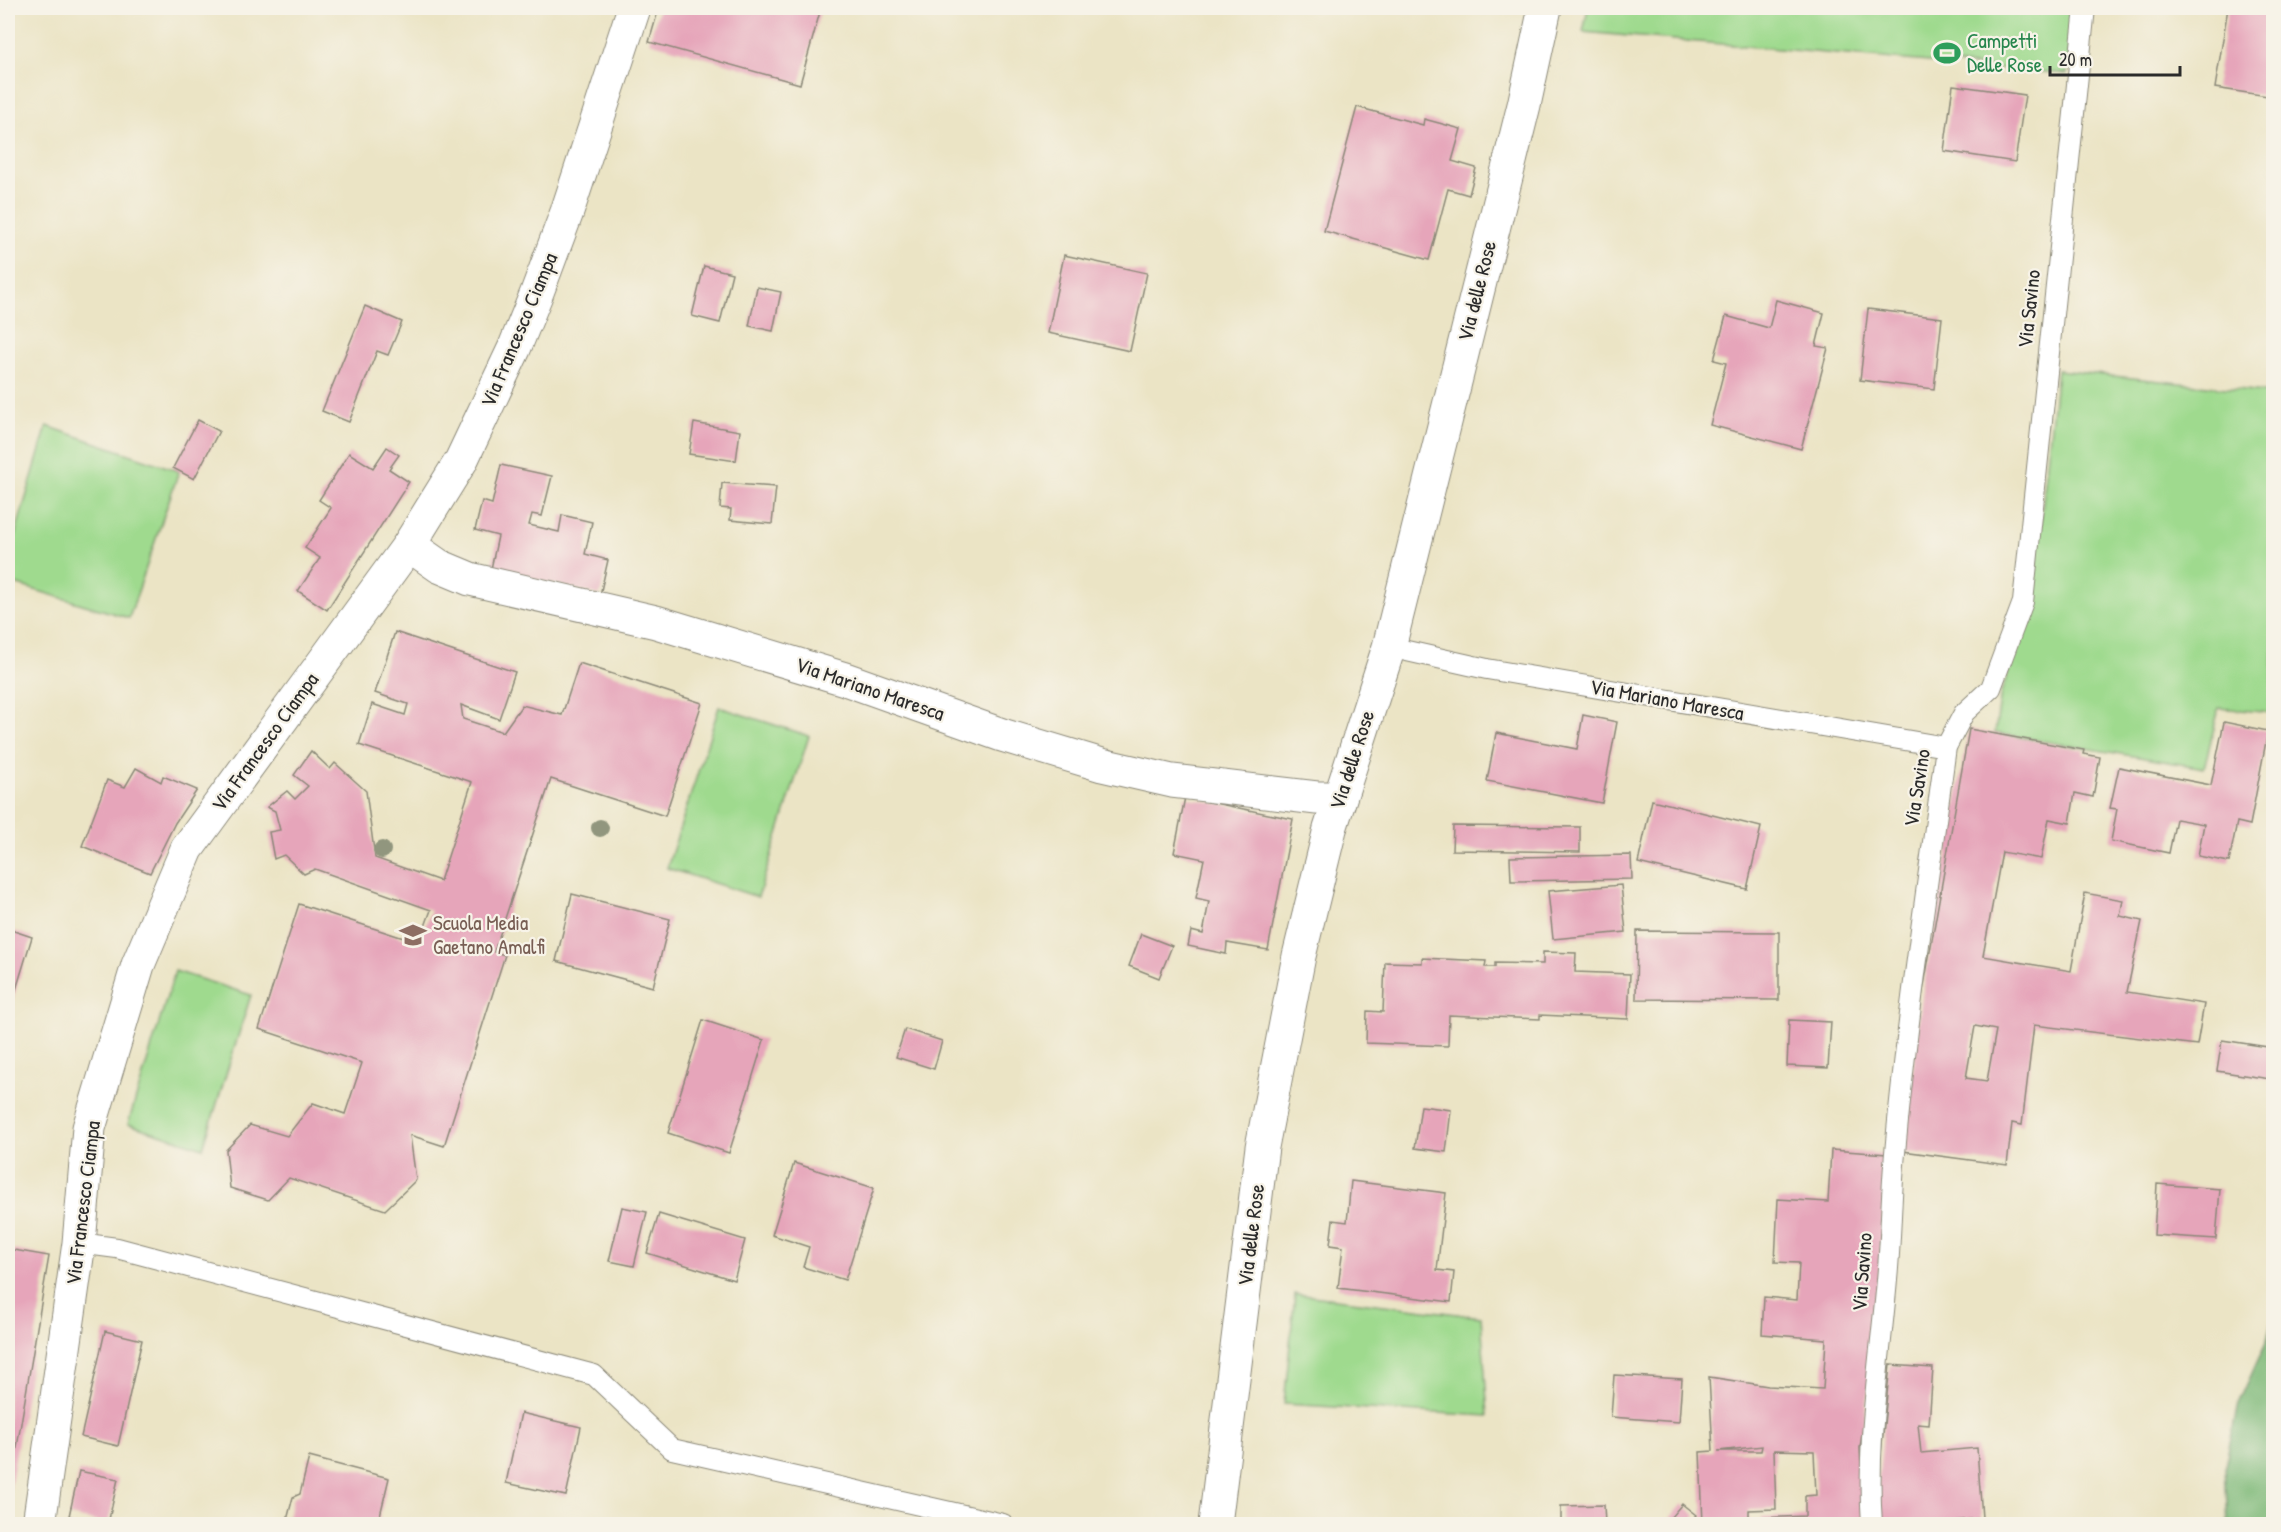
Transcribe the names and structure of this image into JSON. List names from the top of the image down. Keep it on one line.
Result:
{"streets":{"street":["Via delle Rose","Via Francesco Ciampa","Via Mariano Maresca"],"lane":["Via Savino"]},"crossings":[["Via delle Rose","Via Mariano Maresca"],["Via Savino","Via Mariano Maresca"],["Via Francesco Ciampa","Via Mariano Maresca"]],"places":{"sports":["Campetti Delle Rose"],"school or university":["Scuola Media Gaetano Amalfi"]},"scale_bar":"20 m"}
